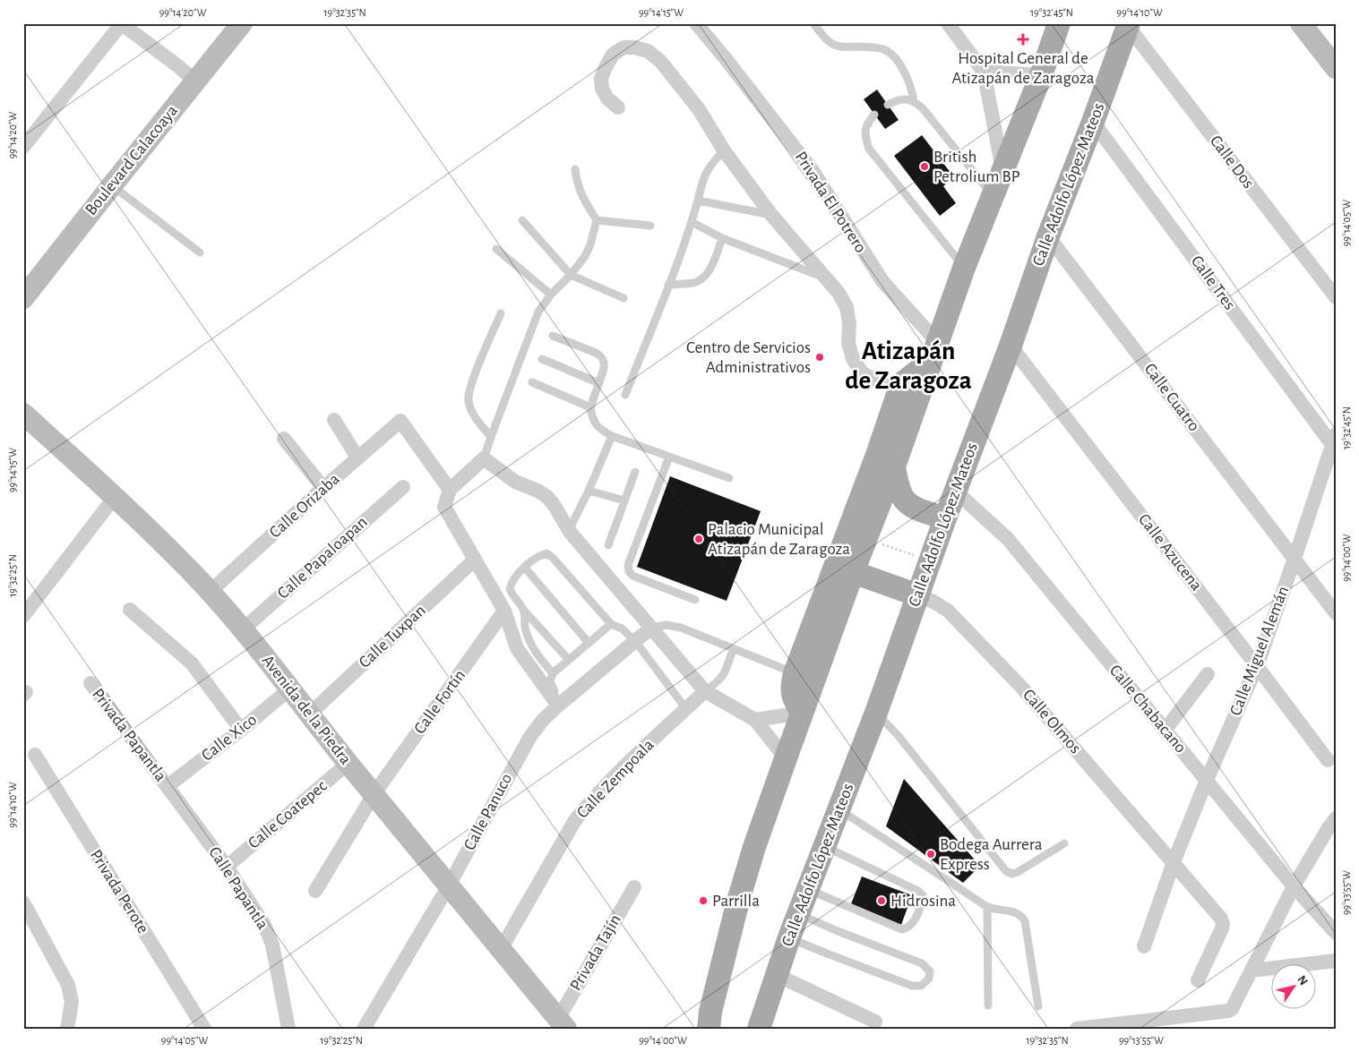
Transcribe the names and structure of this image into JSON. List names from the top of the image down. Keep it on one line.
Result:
{"streets":{"main road":["Calle Adolfo López Mateos"],"street":["Boulevard Calacoaya","Calle Dos","Privada El Potrero","Calle Tres","Calle Cuatro","Calle Orizaba","Calle Azucena","Calle Papaloapan","Calle Tuxpan","Calle Miguel Alemán","Calle Fortín","Calle Chabacano","Avenida de la Piedra","Calle Olmos","Privada Papantla","Calle Xico","Calle Zempoala","Calle Panuco","Calle Coatepec","Calle Papantla","Privada Perote","Privada Tajín"]},"crossings":[["Calle Dos","Calle Adolfo López Mateos"],["Calle Adolfo López Mateos","Calle Tres"],["Calle Adolfo López Mateos","Calle Cuatro"],["Calle Adolfo López Mateos","Calle Azucena"],["Calle Adolfo López Mateos","Calle Chabacano"],["Calle Adolfo López Mateos","Calle Olmos"],["Calle Tres","Calle Miguel Alemán"],["Calle Cuatro","Calle Miguel Alemán"],["Calle Orizaba","Avenida de la Piedra"],["Calle Azucena","Calle Miguel Alemán"],["Calle Papaloapan","Avenida de la Piedra"],["Calle Tuxpan","Avenida de la Piedra"],["Calle Miguel Alemán","Calle Chabacano"],["Calle Miguel Alemán","Calle Olmos"],["Calle Fortín","Avenida de la Piedra"],["Avenida de la Piedra","Calle Xico"],["Avenida de la Piedra","Calle Zempoala"],["Avenida de la Piedra","Calle Panuco"],["Avenida de la Piedra","Calle Coatepec"],["Avenida de la Piedra","Privada Tajín"],["Privada Papantla","Calle Xico"],["Privada Papantla","Calle Papantla"],["Calle Xico","Calle Papantla"],["Calle Coatepec","Calle Papantla"]],"districts":["Atizapán de Zaragoza"],"places":{"health":["Hospital General de Atizapán de Zaragoza"],"other":["British Petrolium BP","Centro de Servicios Administrativos","Palacio Municipal Atizapán de Zaragoza","Bodega Aurrera Express","Parrilla","Hidrosina"]},"north":"top right","coordinates":["99°14'20\"W","19°32'35\"N","99°14'15\"W","19°32'45\"N","99°14'10\"W","99°14'05\"W","99°14'00\"W","19°32'25\"N","99°13'55\"W"]}
